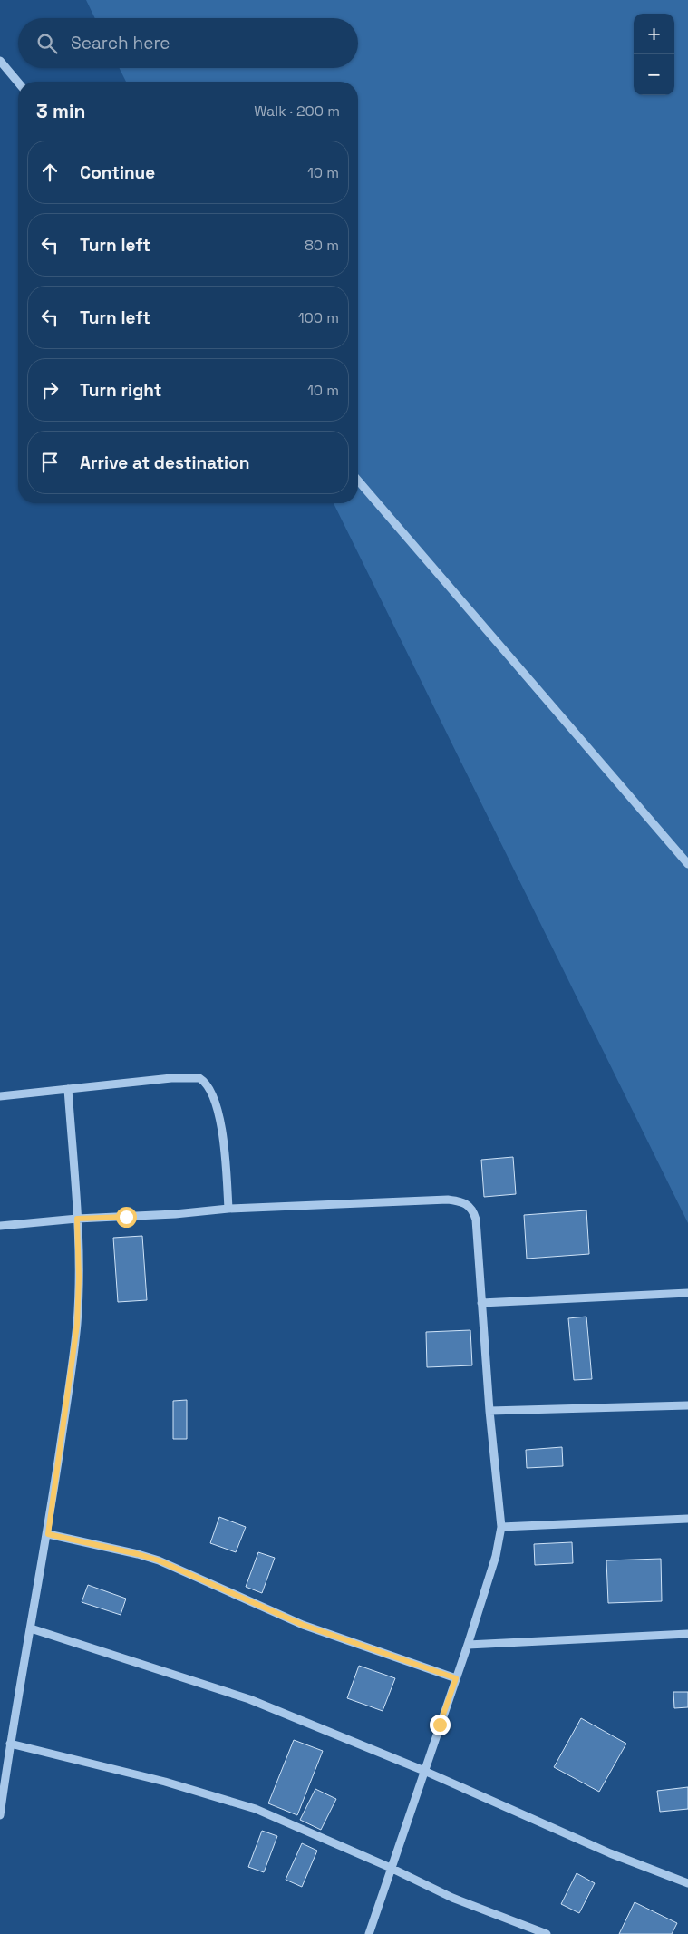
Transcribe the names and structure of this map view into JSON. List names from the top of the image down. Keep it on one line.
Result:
{"page":{"map_buttons":["+","−"],"search":"Search here","heading":["3 min","Walk · 200 m"],"list":[["Continue","10 m"],["Turn left","80 m"],["Turn left","100 m"],["Turn right","10 m"],"Arrive at destination"]}}
